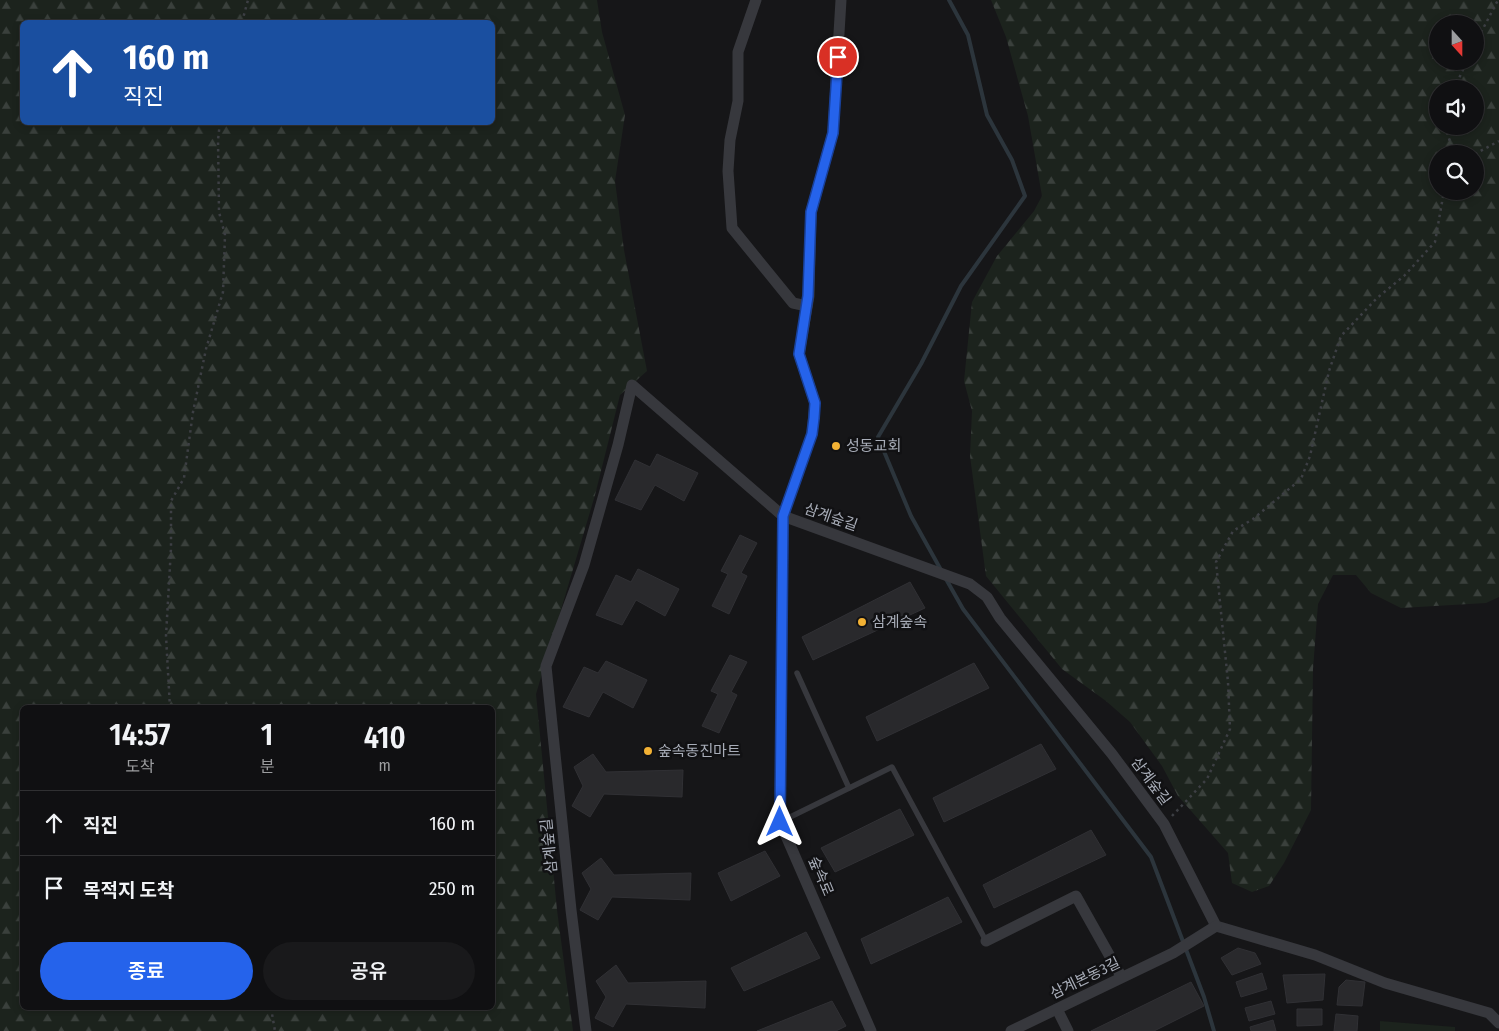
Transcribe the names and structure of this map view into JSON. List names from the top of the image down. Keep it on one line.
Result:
{"streets":{"street":["삼계숲길","숲속로","삼계본동3길"]},"crossings":[["삼계숲길","숲속로"],["삼계숲길","삼계본동3길"]],"places":["성동교회","삼계숲속","숲속동진마트"],"north":"bottom","page":{"turn":["160 m","직진"],"eta":["14:57","도착","1","분","410","m"],"list":[{"name":"직진","value":"160 m"},{"name":"목적지 도착","value":"250 m"}],"buttons":["종료","공유"]}}
